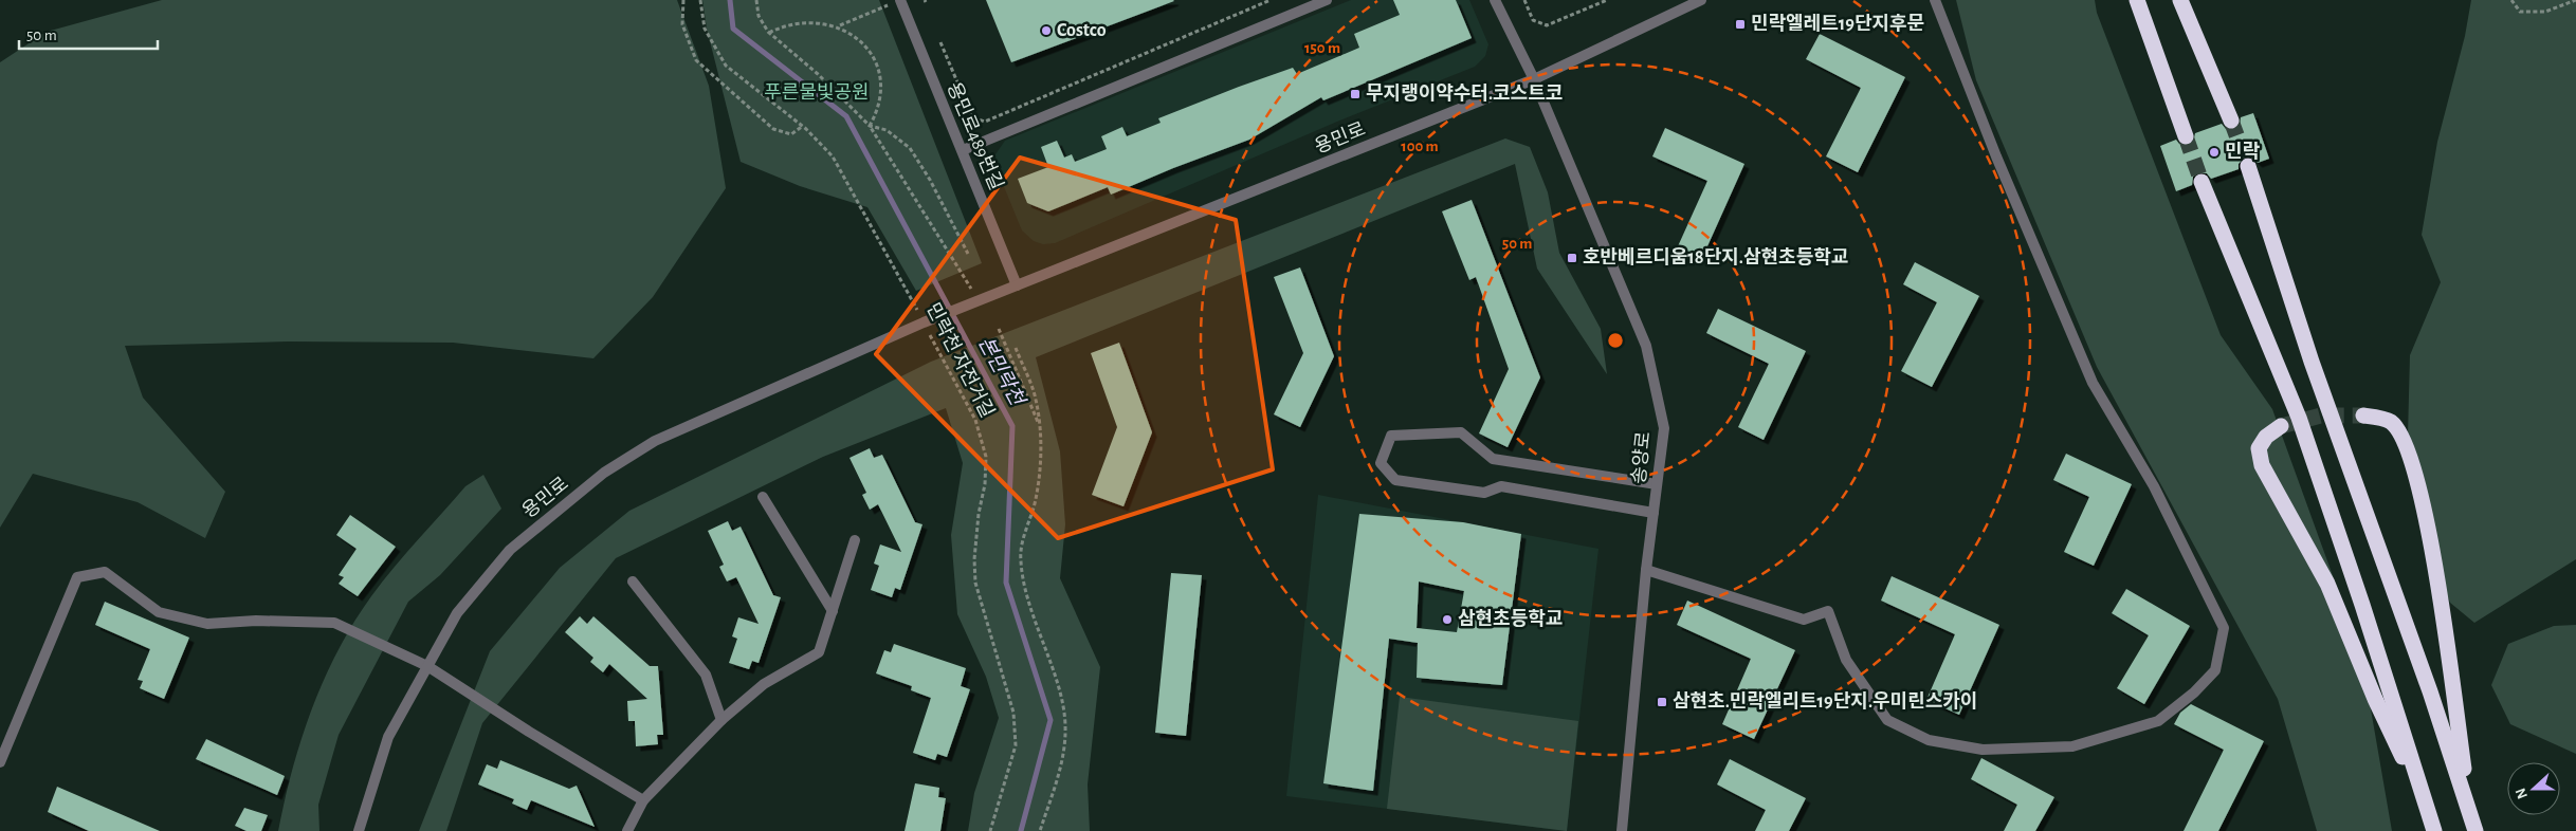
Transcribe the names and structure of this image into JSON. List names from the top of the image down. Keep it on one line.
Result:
{"streets":{"street":["용민로489번길","용민로","송양로"],"path":["민락천 자전거길"]},"crossings":[["용민로489번길","용민로"],["용민로","민락천 자전거길"],["용민로","송양로"]],"water":["본민락천"],"parks":["푸른물빛공원"],"places":{"transit":["민락엘레트19단지후문","무지랭이약수터.코스트코","호반베르디움18단지.삼현초등학교","삼현초.민락엘리트19단지.우미린스카이"],"other":["Costco","민락","삼현초등학교"]},"scale_bar":"50 m","north":"left","rings":["150 m","100 m","50 m"]}
